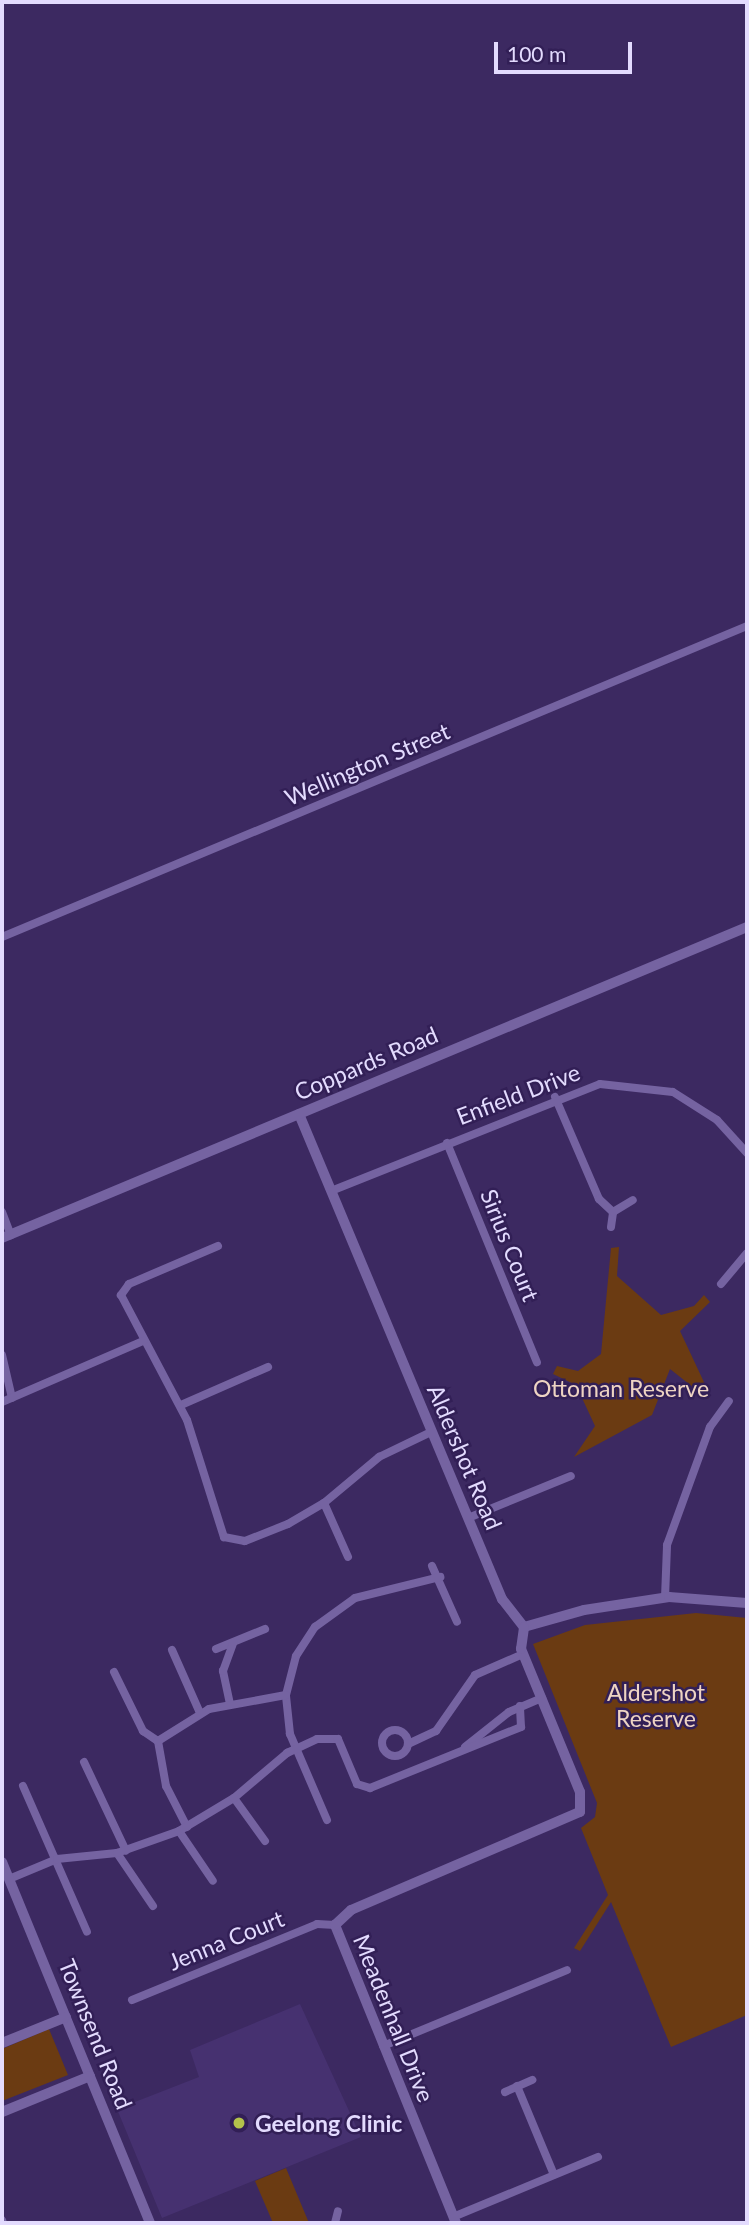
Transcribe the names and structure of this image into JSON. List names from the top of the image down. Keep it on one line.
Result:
{"streets":{"street":["Wellington Street","Coppards Road","Enfield Drive","Sirius Court","Aldershot Road","Jenna Court","Meadenhall Drive","Townsend Road"]},"crossings":[["Coppards Road","Aldershot Road"],["Enfield Drive","Sirius Court"],["Enfield Drive","Aldershot Road"],["Jenna Court","Meadenhall Drive"]],"parks":["Ottoman Reserve","Aldershot Reserve"],"places":["Geelong Clinic"],"scale_bar":"100 m"}
